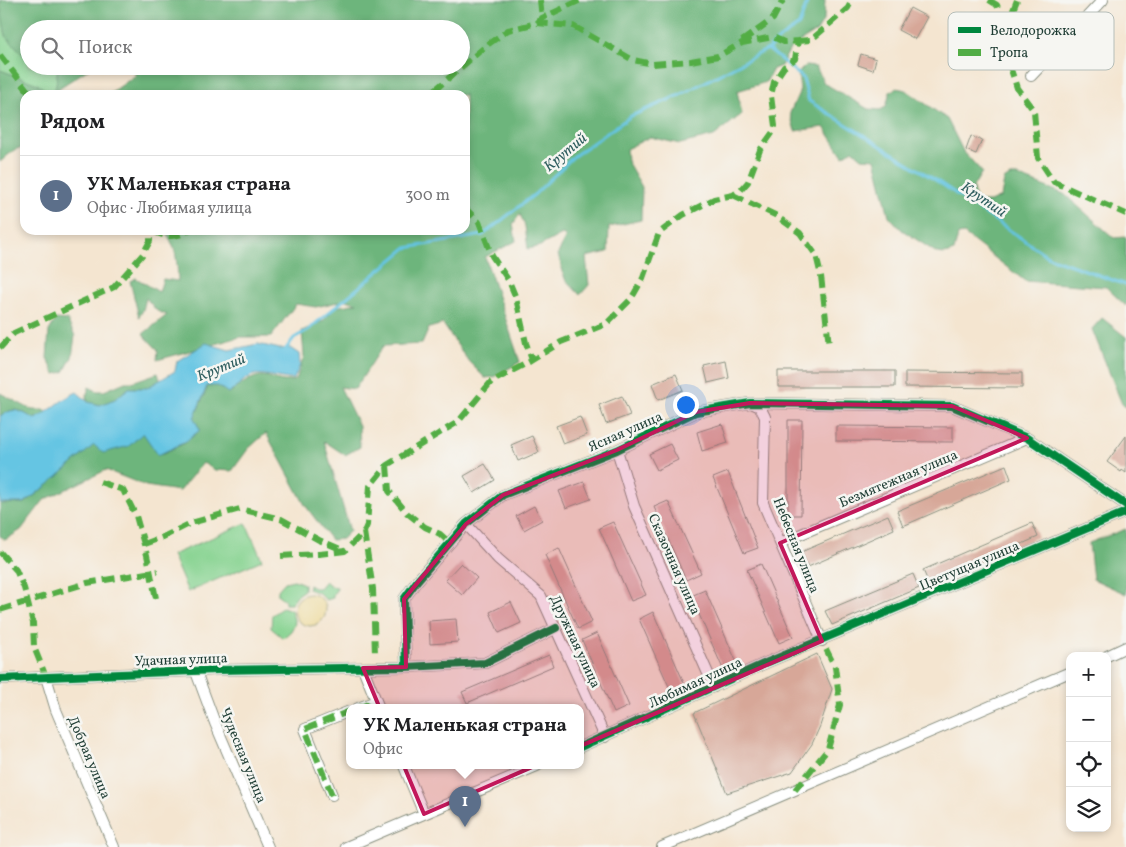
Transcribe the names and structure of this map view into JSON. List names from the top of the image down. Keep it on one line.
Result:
{"streets":{"street":["Ясная улица","Безмятежная улица","Небесная улица","Сказочная улица","Цветущая улица","Дружная улица","Удачная улица","Любимая улица","Чудесная улица","Добрая улица"]},"crossings":[["Ясная улица","Безмятежная улица"],["Ясная улица","Небесная улица"],["Ясная улица","Сказочная улица"],["Ясная улица","Дружная улица"],["Ясная улица","Удачная улица"],["Безмятежная улица","Небесная улица"],["Небесная улица","Цветущая улица"],["Небесная улица","Любимая улица"],["Сказочная улица","Любимая улица"],["Цветущая улица","Любимая улица"],["Дружная улица","Удачная улица"],["Дружная улица","Любимая улица"],["Удачная улица","Чудесная улица"],["Удачная улица","Добрая улица"]],"water":["Крутий"],"legend":["Велодорожка","Тропа"],"page":{"search":"Поиск","heading":"Рядом","list":[{"mark":"1","name":"УК Маленькая страна","note":"Офис · Любимая улица","value":"300 m"}],"map_buttons":["+","−"],"popup":["УК Маленькая страна","Офис"],"pins":"1"}}
